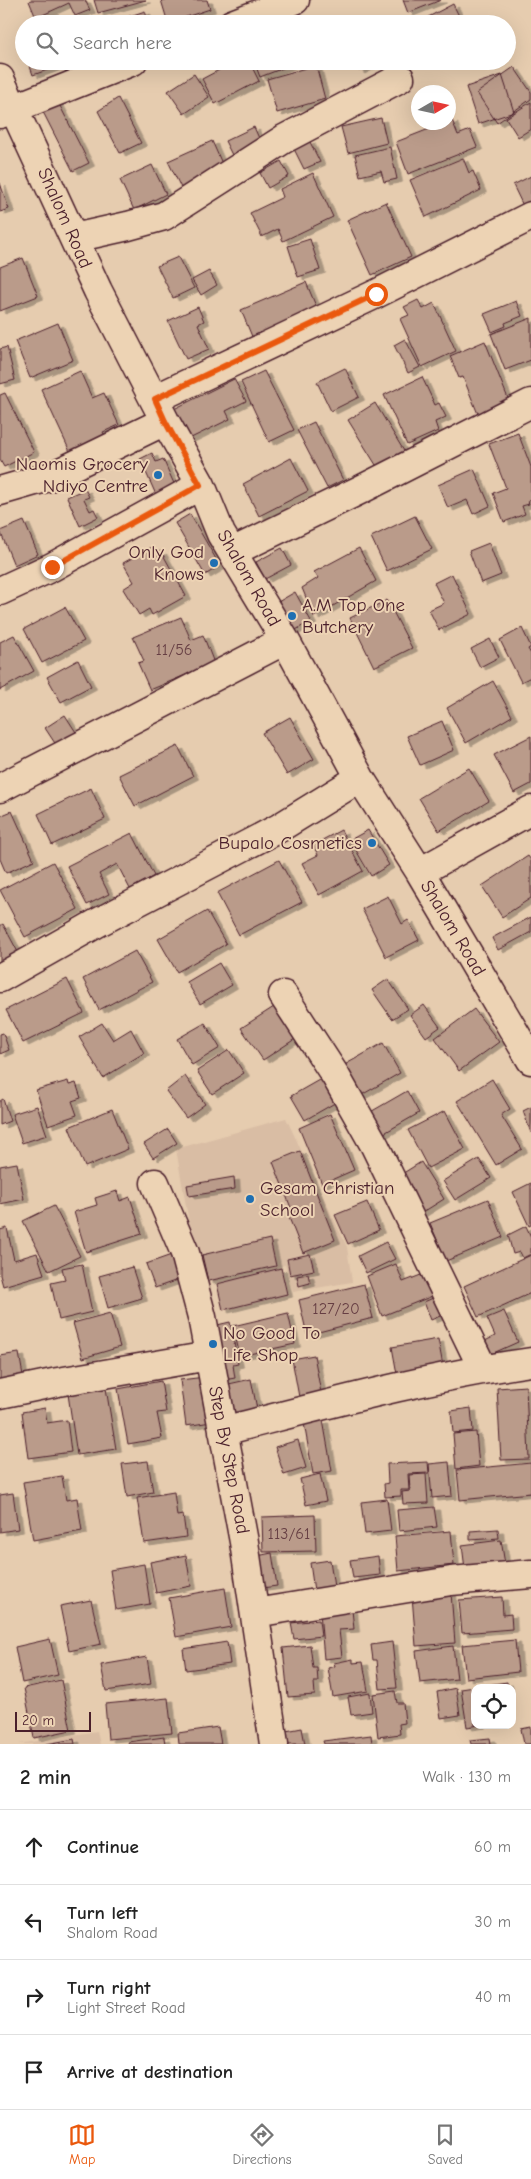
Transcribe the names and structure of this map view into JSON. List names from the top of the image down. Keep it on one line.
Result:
{"streets":{"street":["Shalom Road","Step By Step Road"]},"places":["Naomis Grocery Ndiyo Centre","Only God Knows","A.M Top One Butchery","Bupalo Cosmetics","Gesam Christian School","No Good To Life Shop"],"house_numbers":["11/56","127/20","113/61"],"scale_bar":"20 m","north":"right","page":{"search":"Search here","scale":"20 m","heading":["2 min","Walk · 130 m"],"list":[["Continue","60 m"],["Turn left","Shalom Road","30 m"],["Turn right","Light Street Road","40 m"],"Arrive at destination"],"nav":["Map","Directions","Saved"]}}
